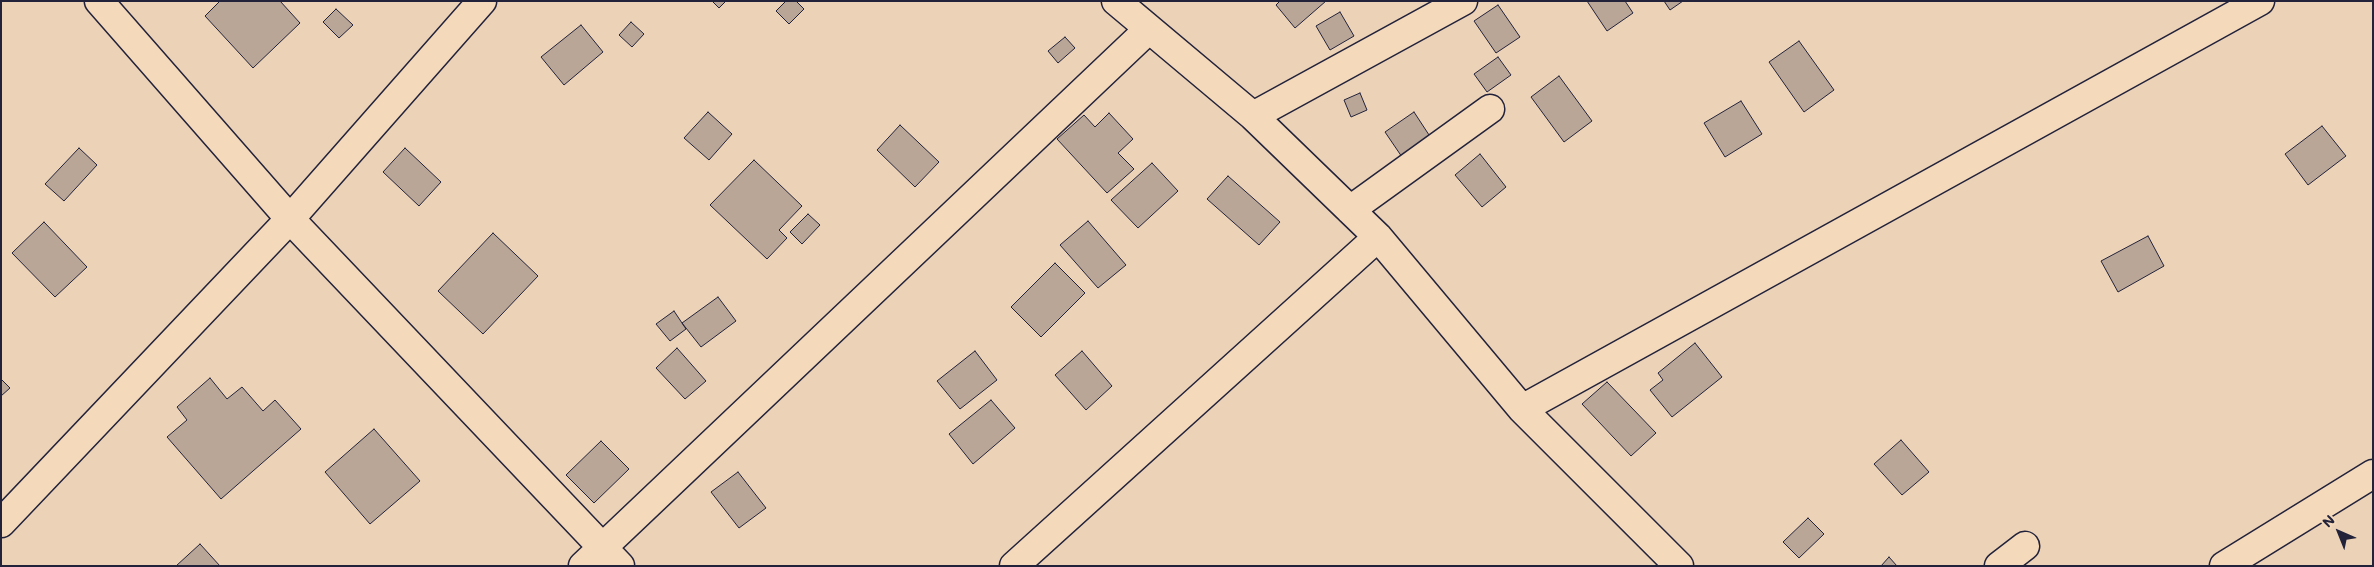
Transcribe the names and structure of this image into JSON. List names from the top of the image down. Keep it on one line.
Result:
{"north":"top left"}
